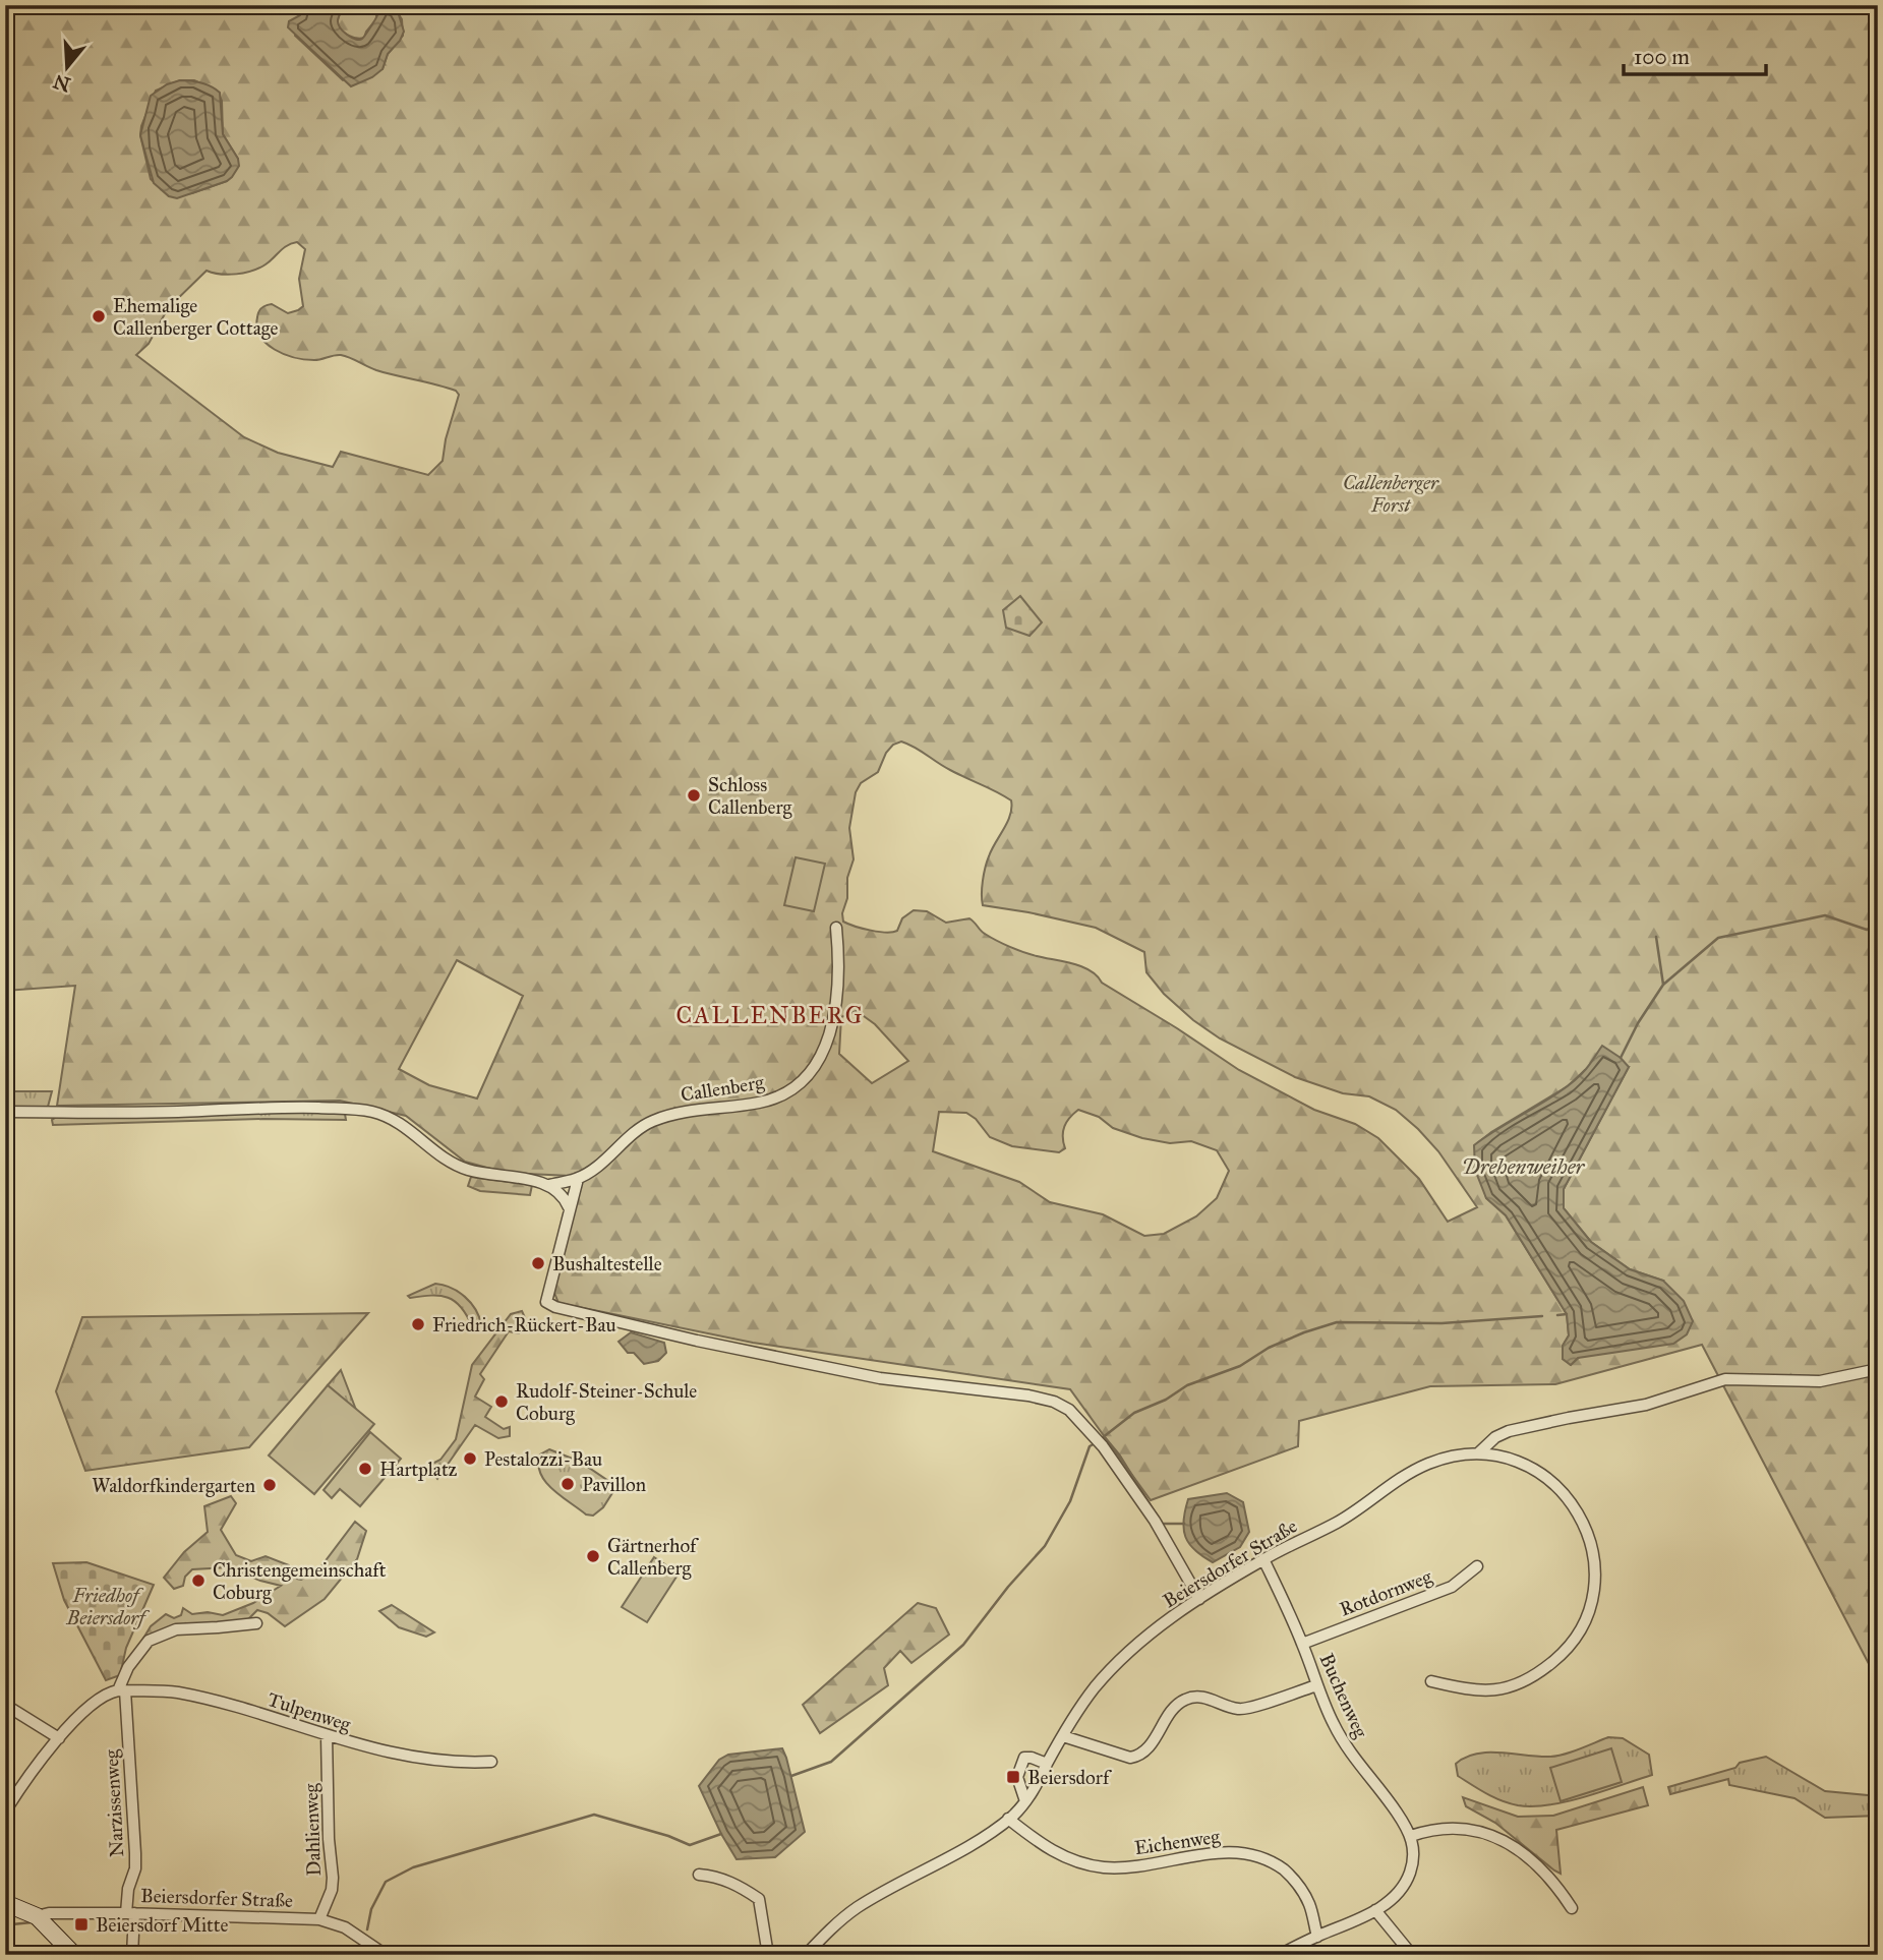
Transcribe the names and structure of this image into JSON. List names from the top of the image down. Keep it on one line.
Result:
{"streets":{"street":["Callenberg","Beiersdorfer Straße","Rotdornweg","Buchenweg","Tulpenweg","Narzissenweg","Dahlienweg","Eichenweg"]},"crossings":[["Beiersdorfer Straße","Buchenweg"],["Beiersdorfer Straße","Narzissenweg"],["Beiersdorfer Straße","Dahlienweg"],["Beiersdorfer Straße","Eichenweg"],["Rotdornweg","Buchenweg"],["Tulpenweg","Narzissenweg"],["Tulpenweg","Dahlienweg"]],"districts":["CALLENBERG"],"water":["Drehenweiher"],"parks":["Callenberger Forst","Friedhof Beiersdorf"],"places":{"other":["Ehemalige Callenberger Cottage","Schloss Callenberg","Bushaltestelle","Friedrich-Rückert-Bau","Rudolf-Steiner-Schule Coburg","Pestalozzi-Bau","Hartplatz","Pavillon","Waldorfkindergarten","Gärtnerhof Callenberg","Christengemeinschaft Coburg"],"transit":["Beiersdorf","Beiersdorf Mitte"]},"scale_bar":"100 m","north":"bottom"}
